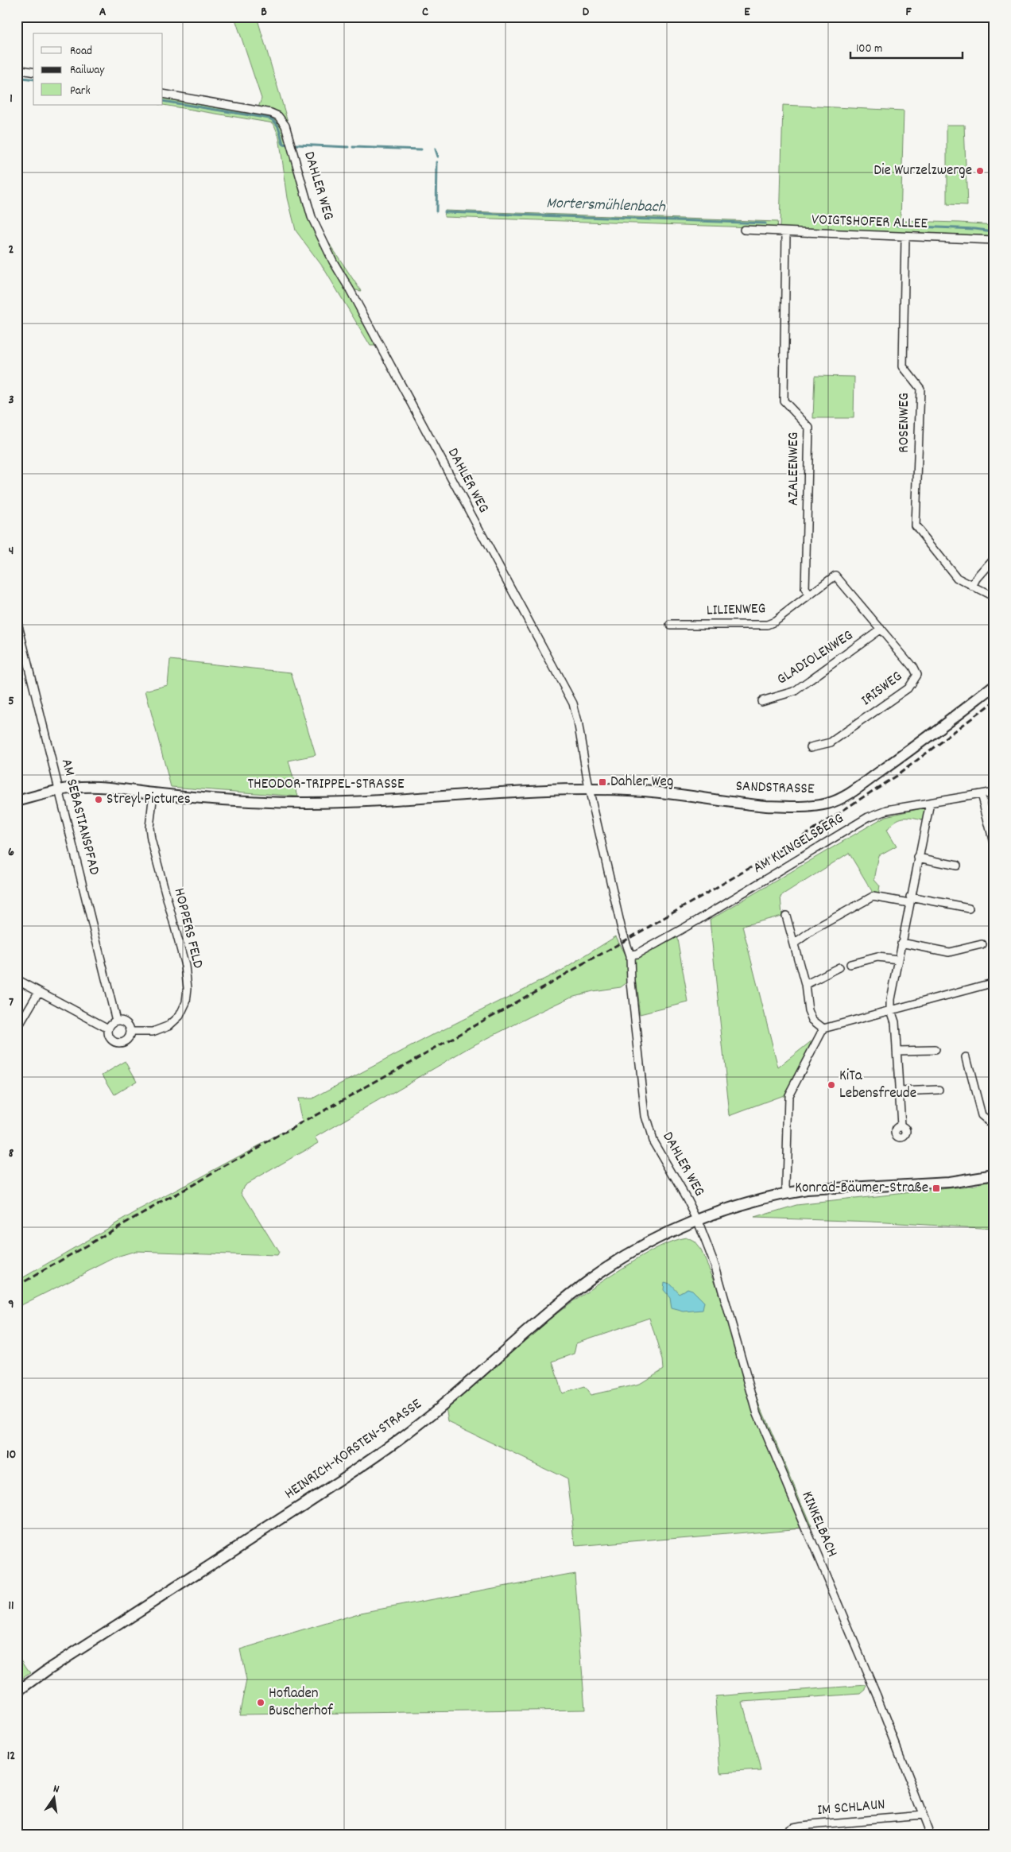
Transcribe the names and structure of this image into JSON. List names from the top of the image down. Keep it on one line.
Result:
{"streets":{"street":["DAHLER WEG","VOIGTSHOFER ALLEE","ROSENWEG","AZALEENWEG","LILIENWEG","GLADIOLENWEG","IRISWEG","THEODOR-TRIPPEL-STRASSE","SANDSTRASSE","AM SEBASTIANSPFAD","AM KLINGELSBERG","HOPPERS FELD","HEINRICH-KORSTEN-STRASSE","KINKELBACH","IM SCHLAUN"]},"crossings":[["DAHLER WEG","THEODOR-TRIPPEL-STRASSE"],["DAHLER WEG","SANDSTRASSE"],["DAHLER WEG","AM KLINGELSBERG"],["DAHLER WEG","HEINRICH-KORSTEN-STRASSE"],["DAHLER WEG","KINKELBACH"],["VOIGTSHOFER ALLEE","ROSENWEG"],["VOIGTSHOFER ALLEE","AZALEENWEG"],["AZALEENWEG","LILIENWEG"],["LILIENWEG","IRISWEG"],["GLADIOLENWEG","IRISWEG"],["THEODOR-TRIPPEL-STRASSE","SANDSTRASSE"],["THEODOR-TRIPPEL-STRASSE","AM SEBASTIANSPFAD"],["THEODOR-TRIPPEL-STRASSE","HOPPERS FELD"],["AM SEBASTIANSPFAD","HOPPERS FELD"],["HEINRICH-KORSTEN-STRASSE","KINKELBACH"],["KINKELBACH","IM SCHLAUN"]],"water":["Mortersmühlenbach"],"places":{"other":["Die Wurzelzwerge","Streyl Pictures","KiTa Lebensfreude","Hofladen Buscherhof"],"transit":["Dahler Weg","Konrad-Bäumer-Straße"]},"legend":["Road","Railway","Park"],"scale_bar":"100 m","north":"top","grid":{"columns":["A","B","C","D","E","F"],"rows":["1","2","3","4","5","6","7","8","9","10","11","12"]}}
